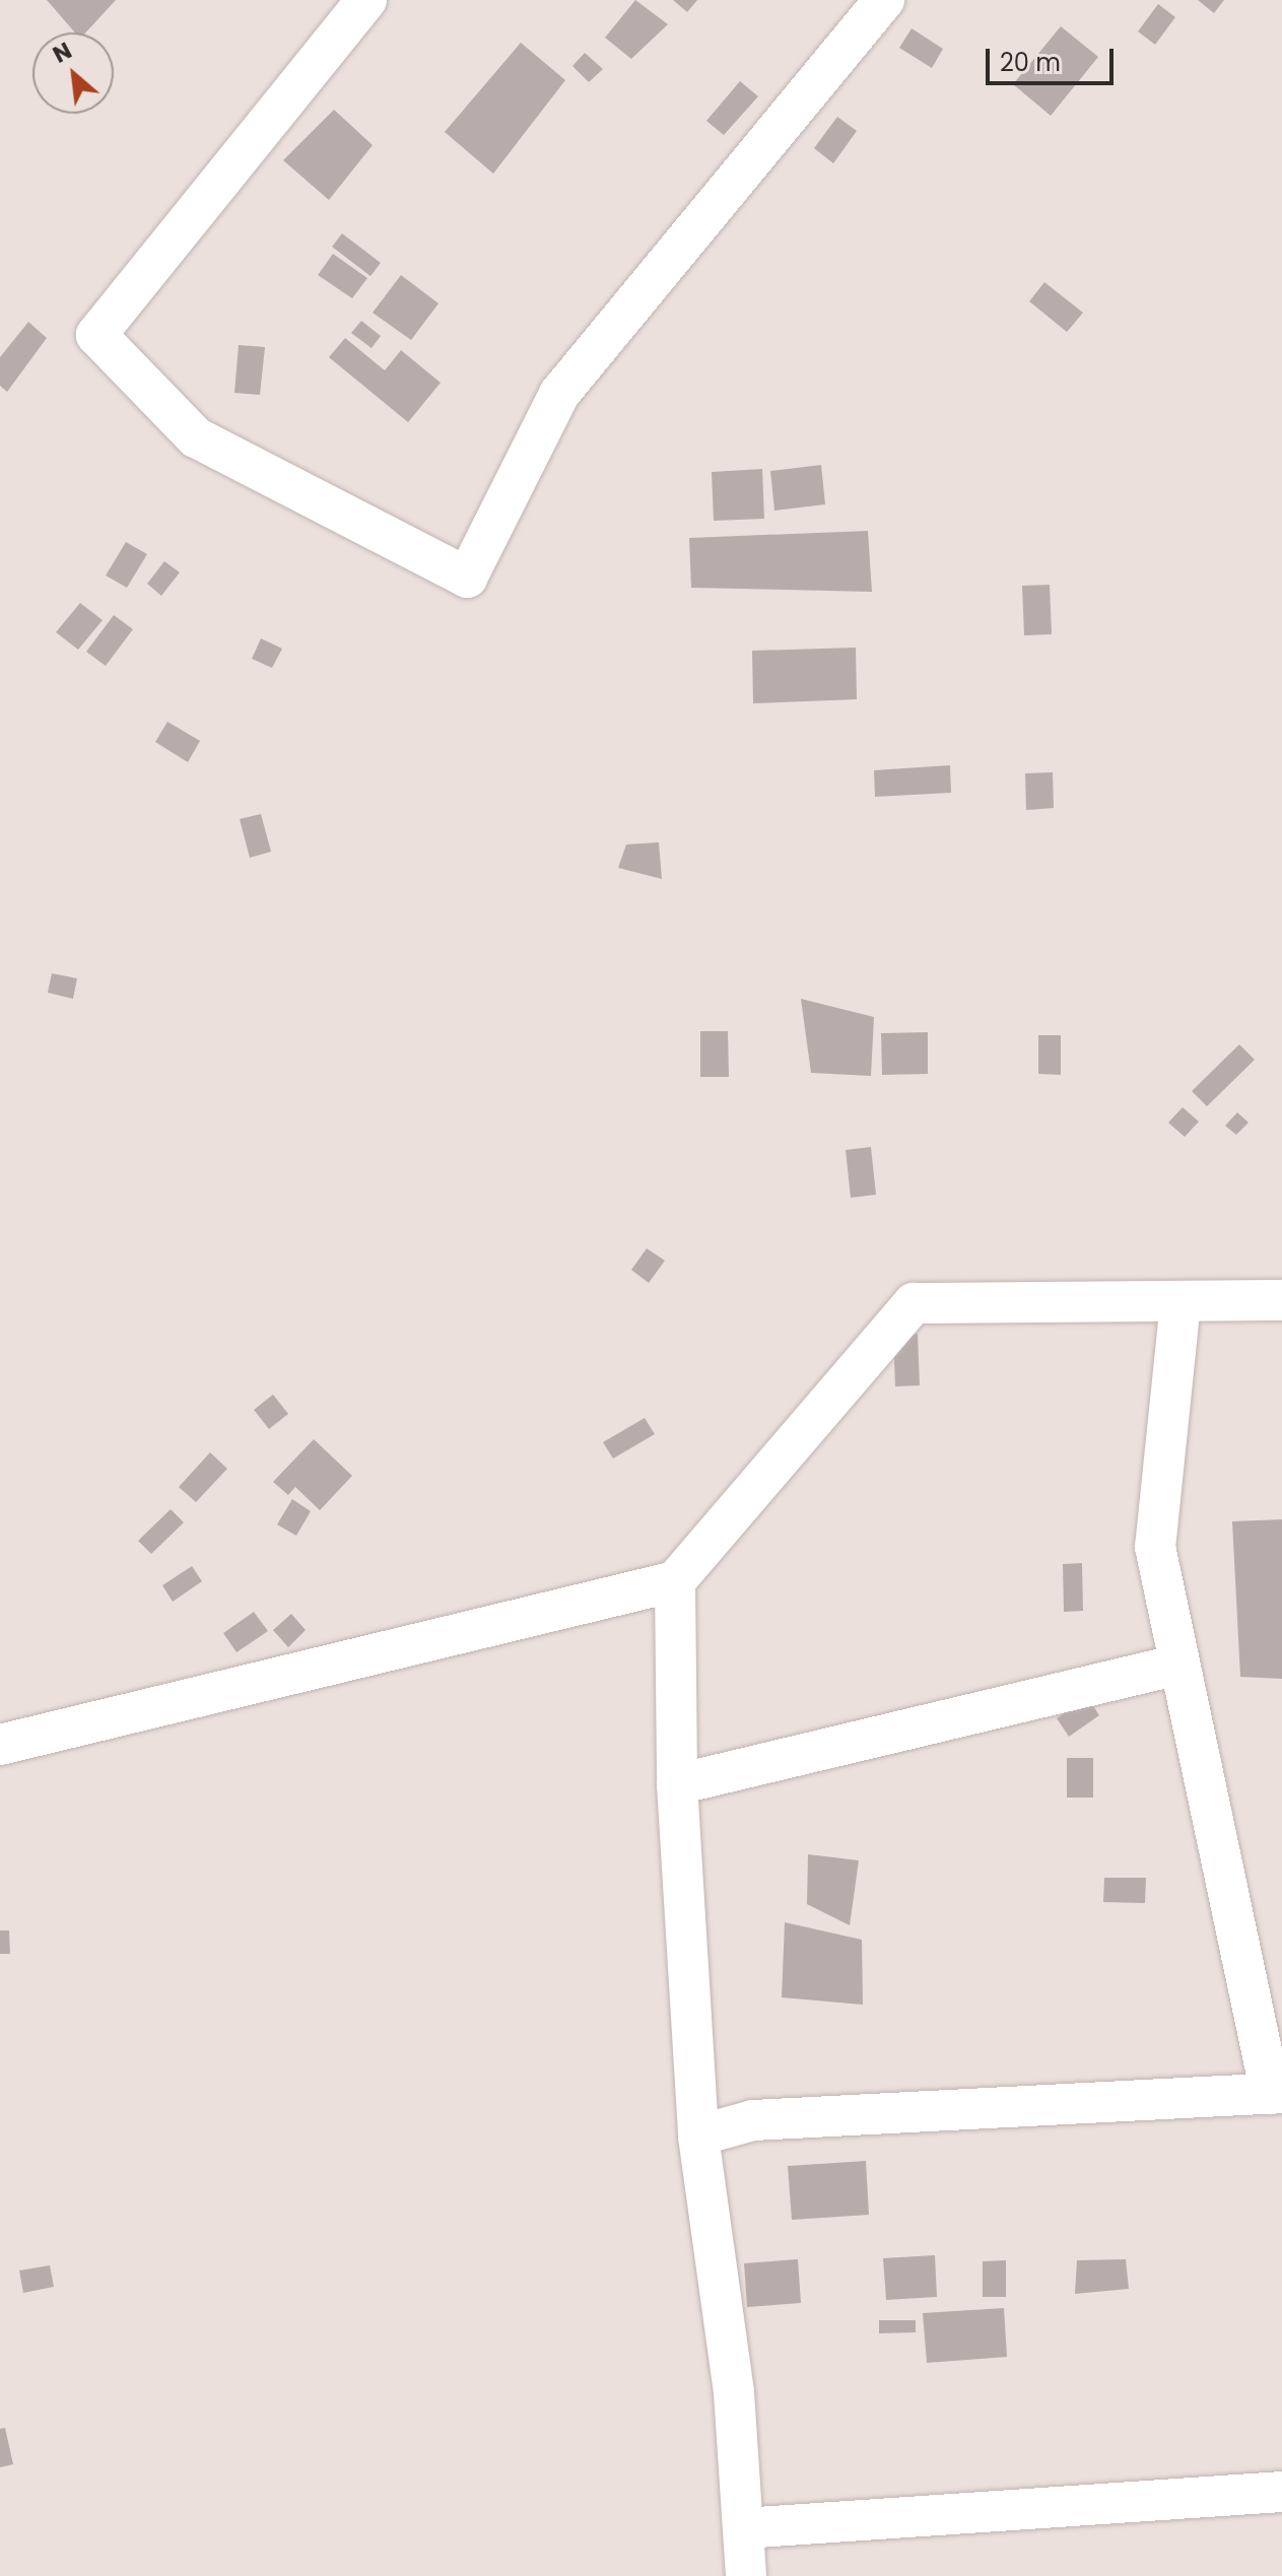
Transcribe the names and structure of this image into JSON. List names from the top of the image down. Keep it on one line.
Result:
{"scale_bar":"20 m","north":"top left"}
